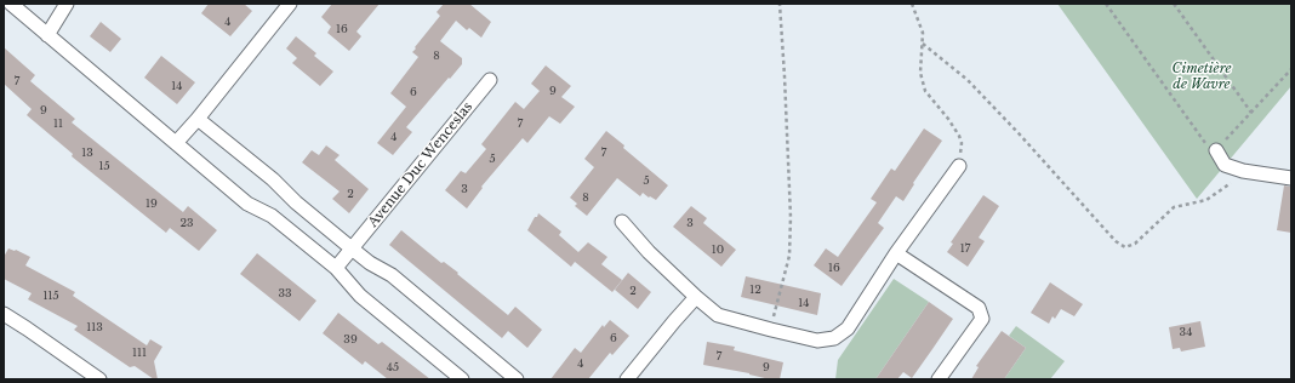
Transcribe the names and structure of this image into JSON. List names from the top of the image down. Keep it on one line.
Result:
{"streets":{"street":["Avenue Duc Wenceslas"]},"parks":["Cimetière de Wavre"],"house_numbers":["4","16","8","7","14","9","6","9","11","7","4","13","7","5","15","5","3","2","8","19","23","3","17","10","16","12","2","33","115","14","113","34","6","39","111","7","4","45","9"]}
